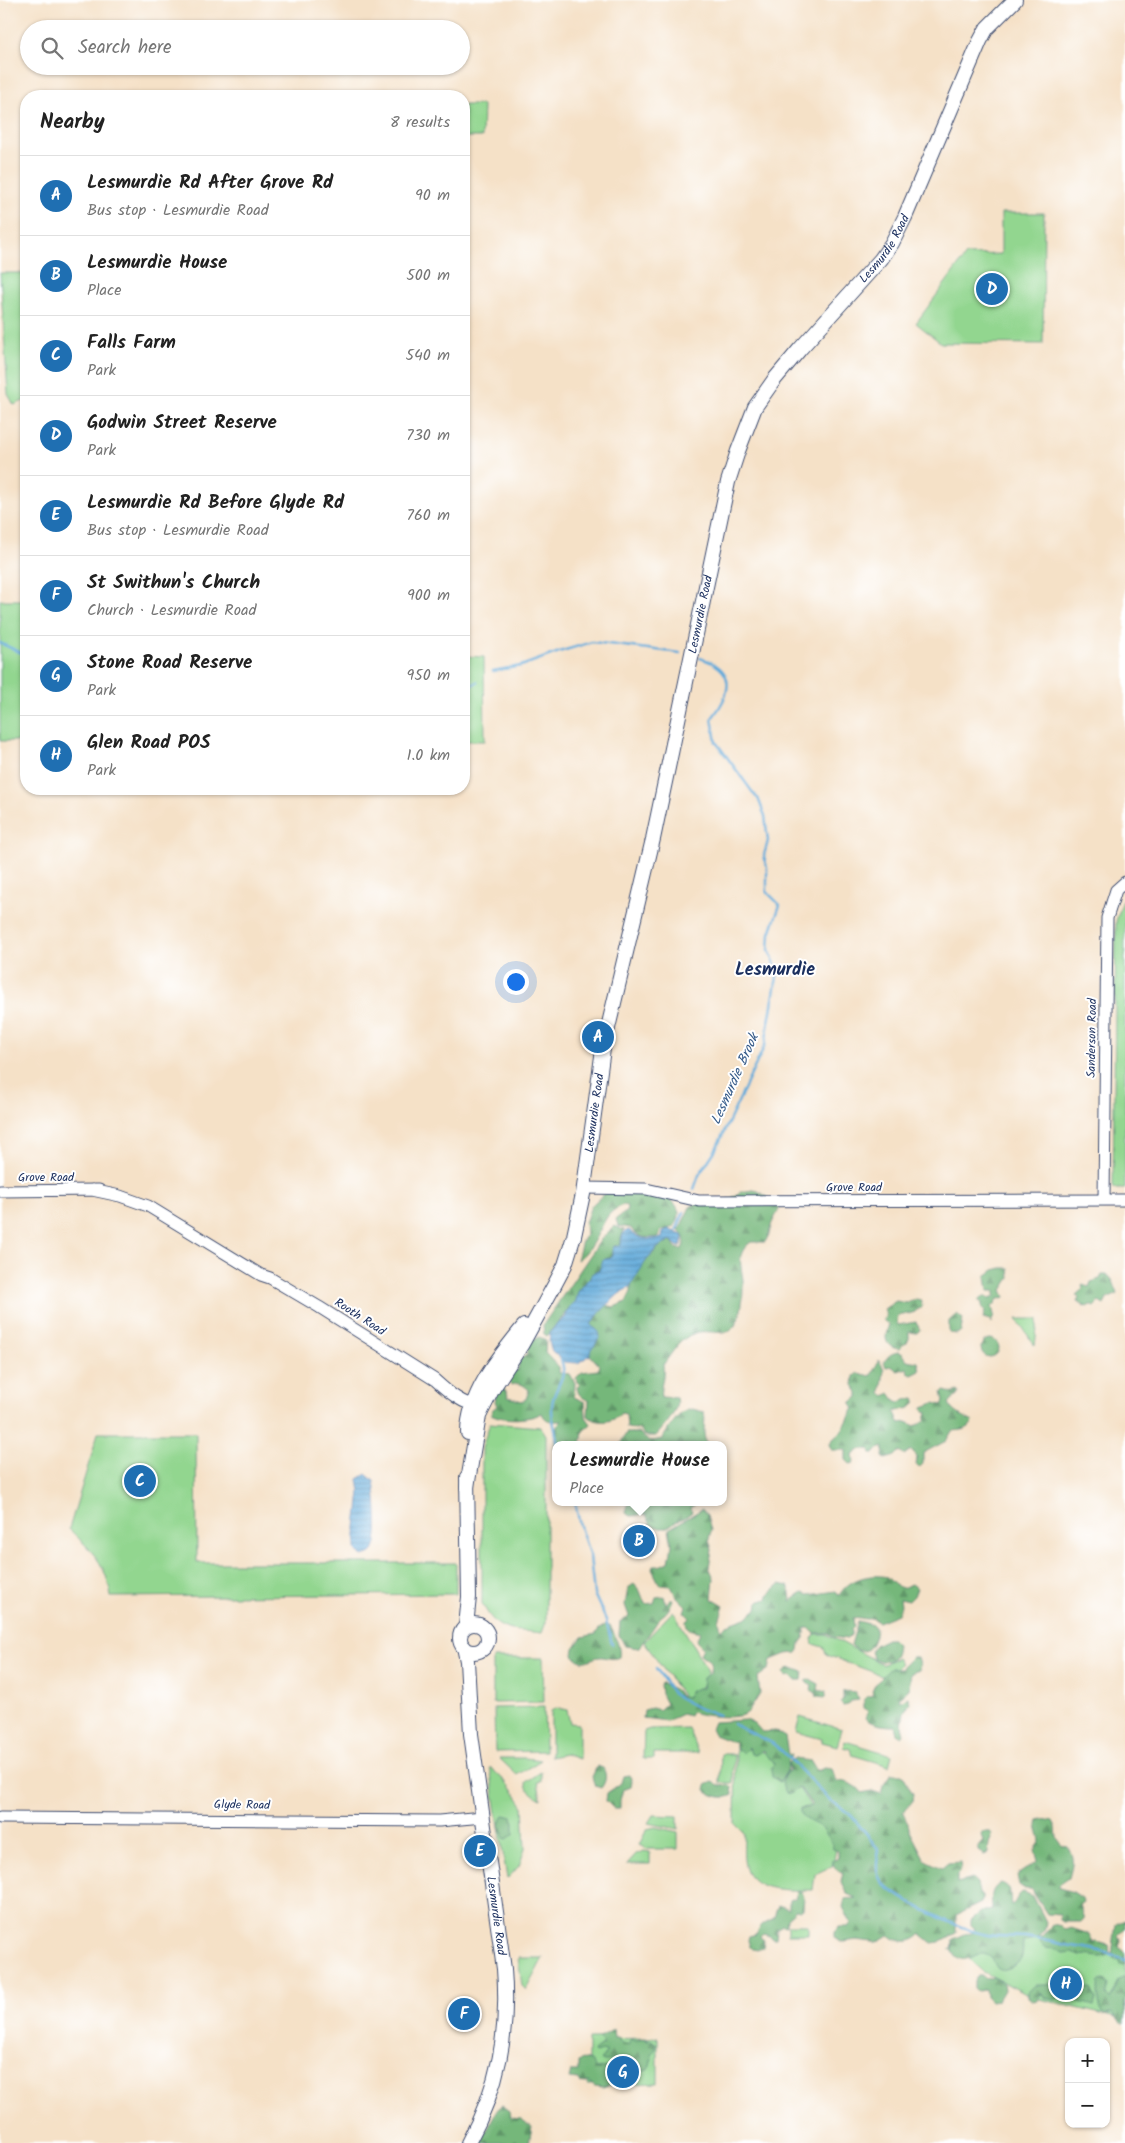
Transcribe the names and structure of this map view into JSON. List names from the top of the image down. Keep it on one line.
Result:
{"streets":{"main road":["Lesmurdie Road"],"street":["Sanderson Road","Grove Road","Rooth Road","Glyde Road"]},"crossings":[["Lesmurdie Road","Grove Road"],["Lesmurdie Road","Rooth Road"],["Lesmurdie Road","Glyde Road"],["Sanderson Road","Grove Road"],["Grove Road","Rooth Road"]],"districts":["Lesmurdie"],"water":["Lesmurdie Brook"],"page":{"search":"Search here","heading":["Nearby","8 results"],"list":[{"mark":"A","name":"Lesmurdie Rd After Grove Rd","note":"Bus stop · Lesmurdie Road","value":"90 m"},{"mark":"B","name":"Lesmurdie House","note":"Place","value":"500 m"},{"mark":"C","name":"Falls Farm","note":"Park","value":"540 m"},{"mark":"D","name":"Godwin Street Reserve","note":"Park","value":"730 m"},{"mark":"E","name":"Lesmurdie Rd Before Glyde Rd","note":"Bus stop · Lesmurdie Road","value":"760 m"},{"mark":"F","name":"St Swithun's Church","note":"Church · Lesmurdie Road","value":"900 m"},{"mark":"G","name":"Stone Road Reserve","note":"Park","value":"950 m"},{"mark":"H","name":"Glen Road POS","note":"Park","value":"1.0 km"}],"pins":["D","A","C","B","E","H","F","G"],"popup":["Lesmurdie House","Place"],"map_buttons":["+","−"]}}
